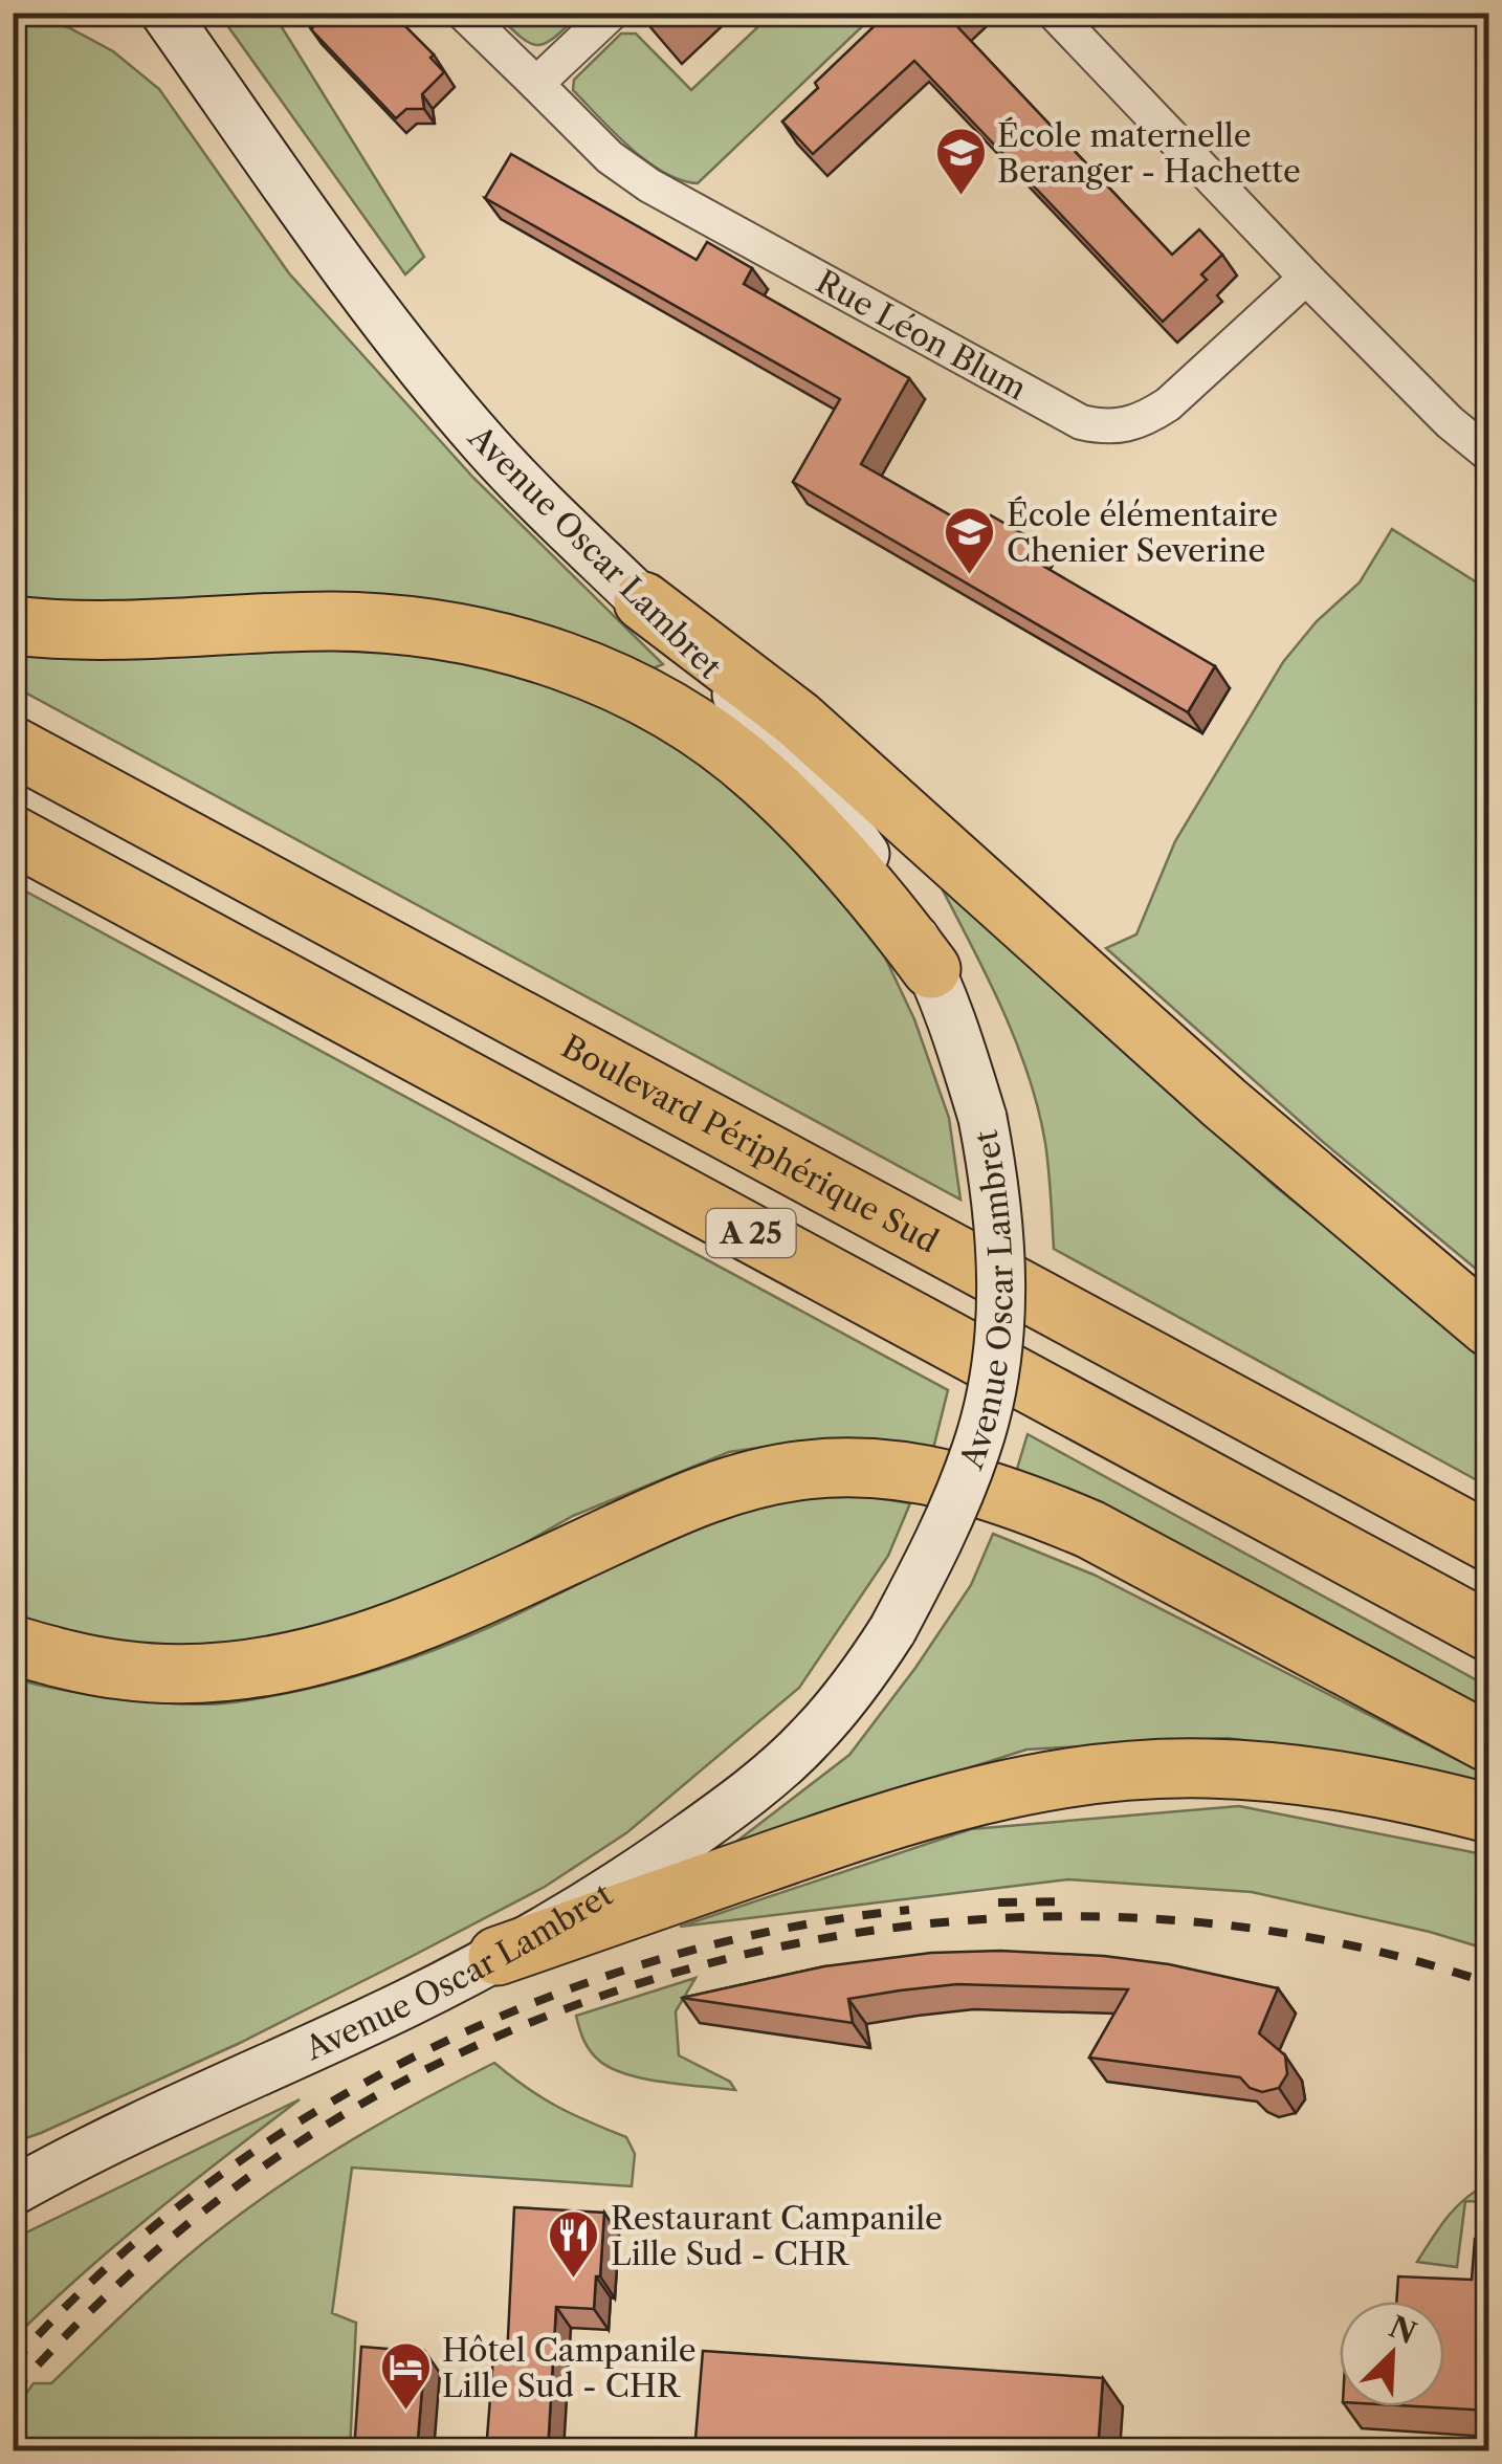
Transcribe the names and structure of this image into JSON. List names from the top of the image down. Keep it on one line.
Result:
{"streets":{"highway":["Boulevard Périphérique Sud","A 25"],"main road":["Avenue Oscar Lambret"],"street":["Rue Léon Blum"]},"places":{"school or university":["École maternelle Beranger - Hachette","École élémentaire Chenier Severine"],"restaurant":["Restaurant Campanile Lille Sud - CHR"],"hotel":["Hôtel Campanile Lille Sud - CHR"]},"north":"top right"}
